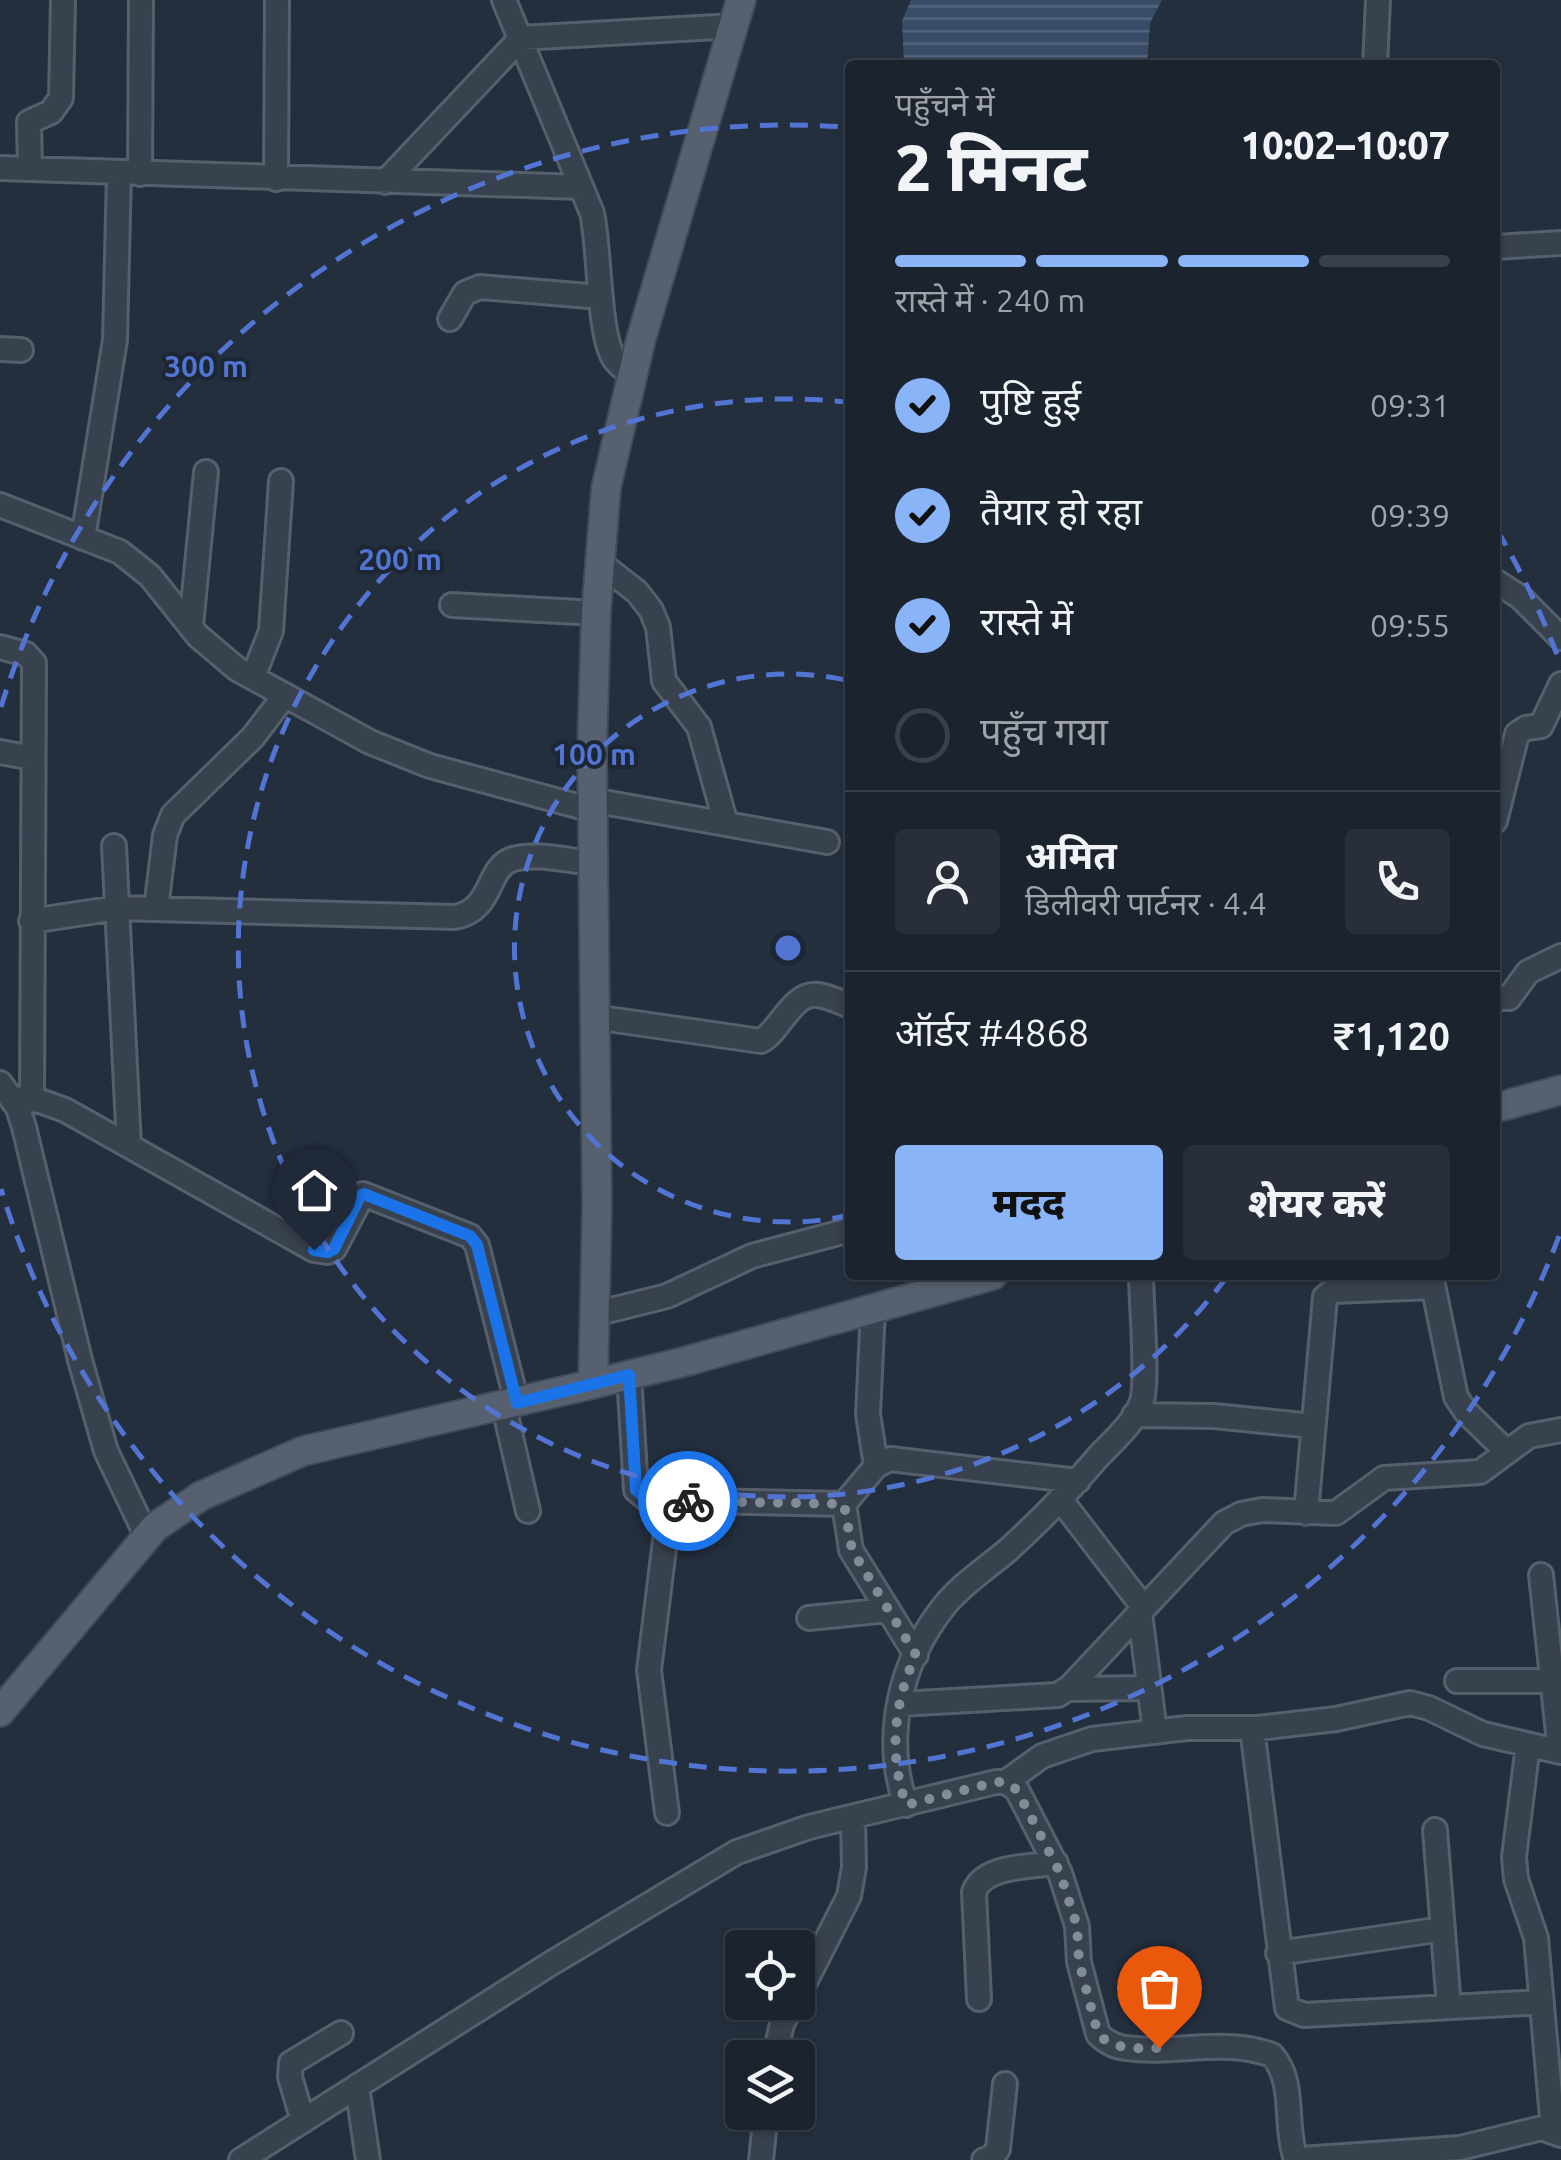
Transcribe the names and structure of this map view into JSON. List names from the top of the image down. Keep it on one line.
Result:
{"page":{"heading":["2 मिनट","पहुँचने में","10:02–10:07"],"panel":["अमित","डिलीवरी पार्टनर · 4.4","ऑर्डर #4868","₹1,120"],"bar":"रास्ते में · 240 m","list":[["पुष्टि हुई","09:31"],["तैयार हो रहा","09:39"],["रास्ते में","09:55"],"पहुँच गया"],"buttons":["मदद","शेयर करें"]},"rings":["300 m","200 m","100 m"]}
